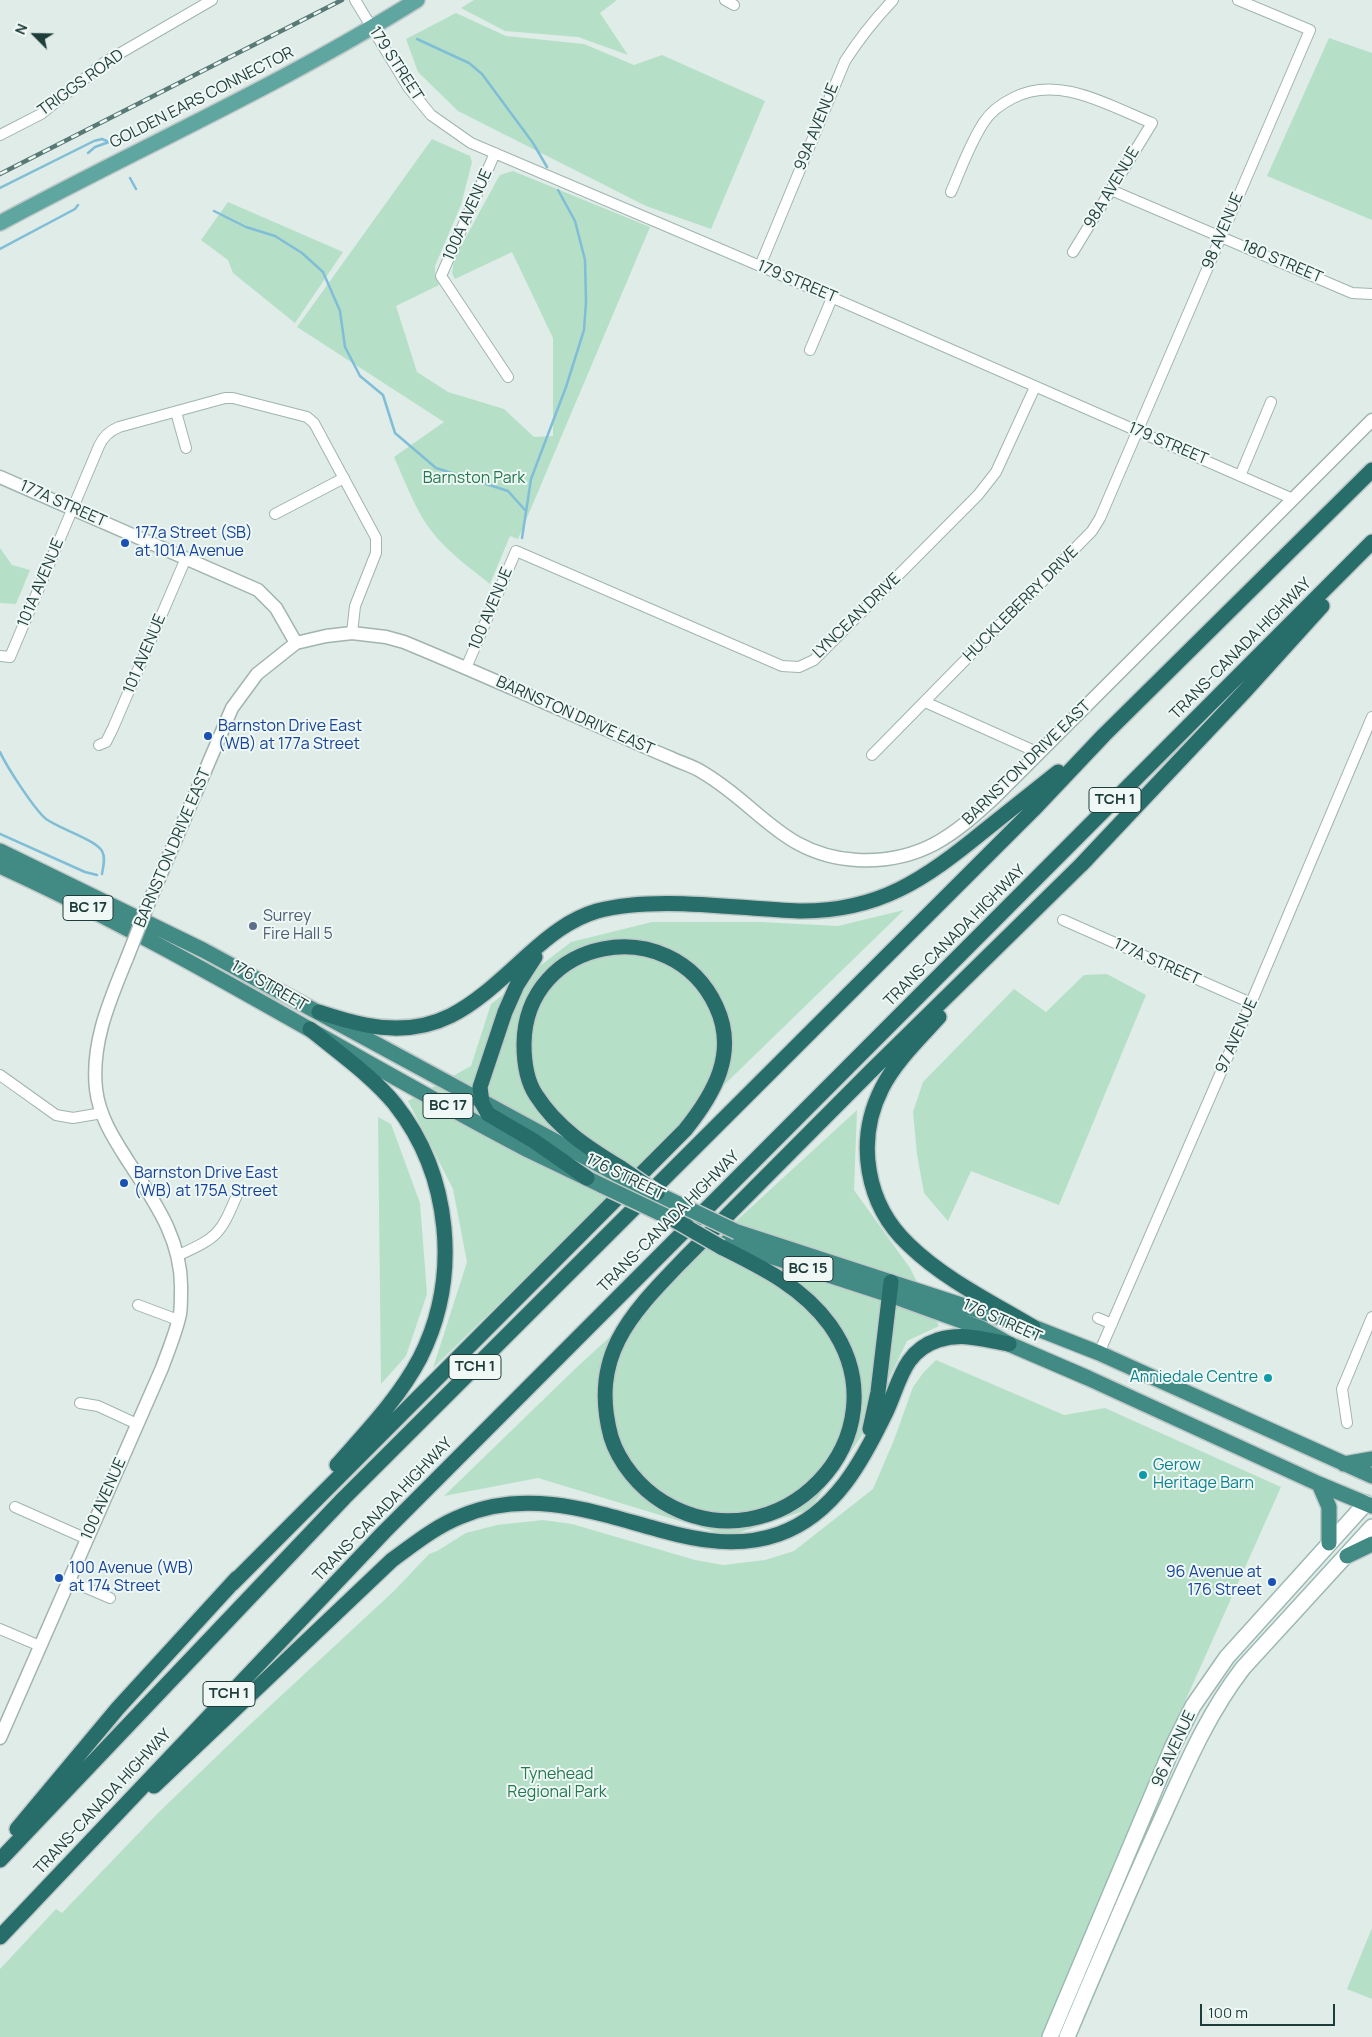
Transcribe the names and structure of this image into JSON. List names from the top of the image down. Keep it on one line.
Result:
{"streets":{"highway":["TRANS-CANADA HIGHWAY","TCH 1","BC 17","176 STREET","BC 15"],"main road":["GOLDEN EARS CONNECTOR","96 AVENUE"],"street":["179 STREET","TRIGGS ROAD","99A AVENUE","98A AVENUE","100A AVENUE","98 AVENUE","180 STREET","177A STREET","101A AVENUE","HUCKLEBERRY DRIVE","100 AVENUE","LYNCEAN DRIVE","101 AVENUE","BARNSTON DRIVE EAST","97 AVENUE"]},"crossings":[["179 STREET","GOLDEN EARS CONNECTOR"],["179 STREET","99A AVENUE"],["179 STREET","100A AVENUE"],["179 STREET","98 AVENUE"],["179 STREET","HUCKLEBERRY DRIVE"],["179 STREET","LYNCEAN DRIVE"],["179 STREET","BARNSTON DRIVE EAST"],["98A AVENUE","180 STREET"],["98 AVENUE","180 STREET"],["98 AVENUE","HUCKLEBERRY DRIVE"],["177A STREET","101A AVENUE"],["177A STREET","101 AVENUE"],["177A STREET","BARNSTON DRIVE EAST"],["177A STREET","97 AVENUE"],["100 AVENUE","LYNCEAN DRIVE"],["100 AVENUE","BARNSTON DRIVE EAST"],["176 STREET","97 AVENUE"],["176 STREET","96 AVENUE"]],"parks":["Barnston Park","Tynehead Regional Park"],"places":["177a Street (SB) at 101A Avenue","Barnston Drive East (WB) at 177a Street","Surrey Fire Hall 5","Barnston Drive East (WB) at 175A Street","Anniedale Centre","Gerow Heritage Barn","100 Avenue (WB) at 174 Street","96 Avenue at 176 Street"],"scale_bar":"100 m","north":"top left"}
